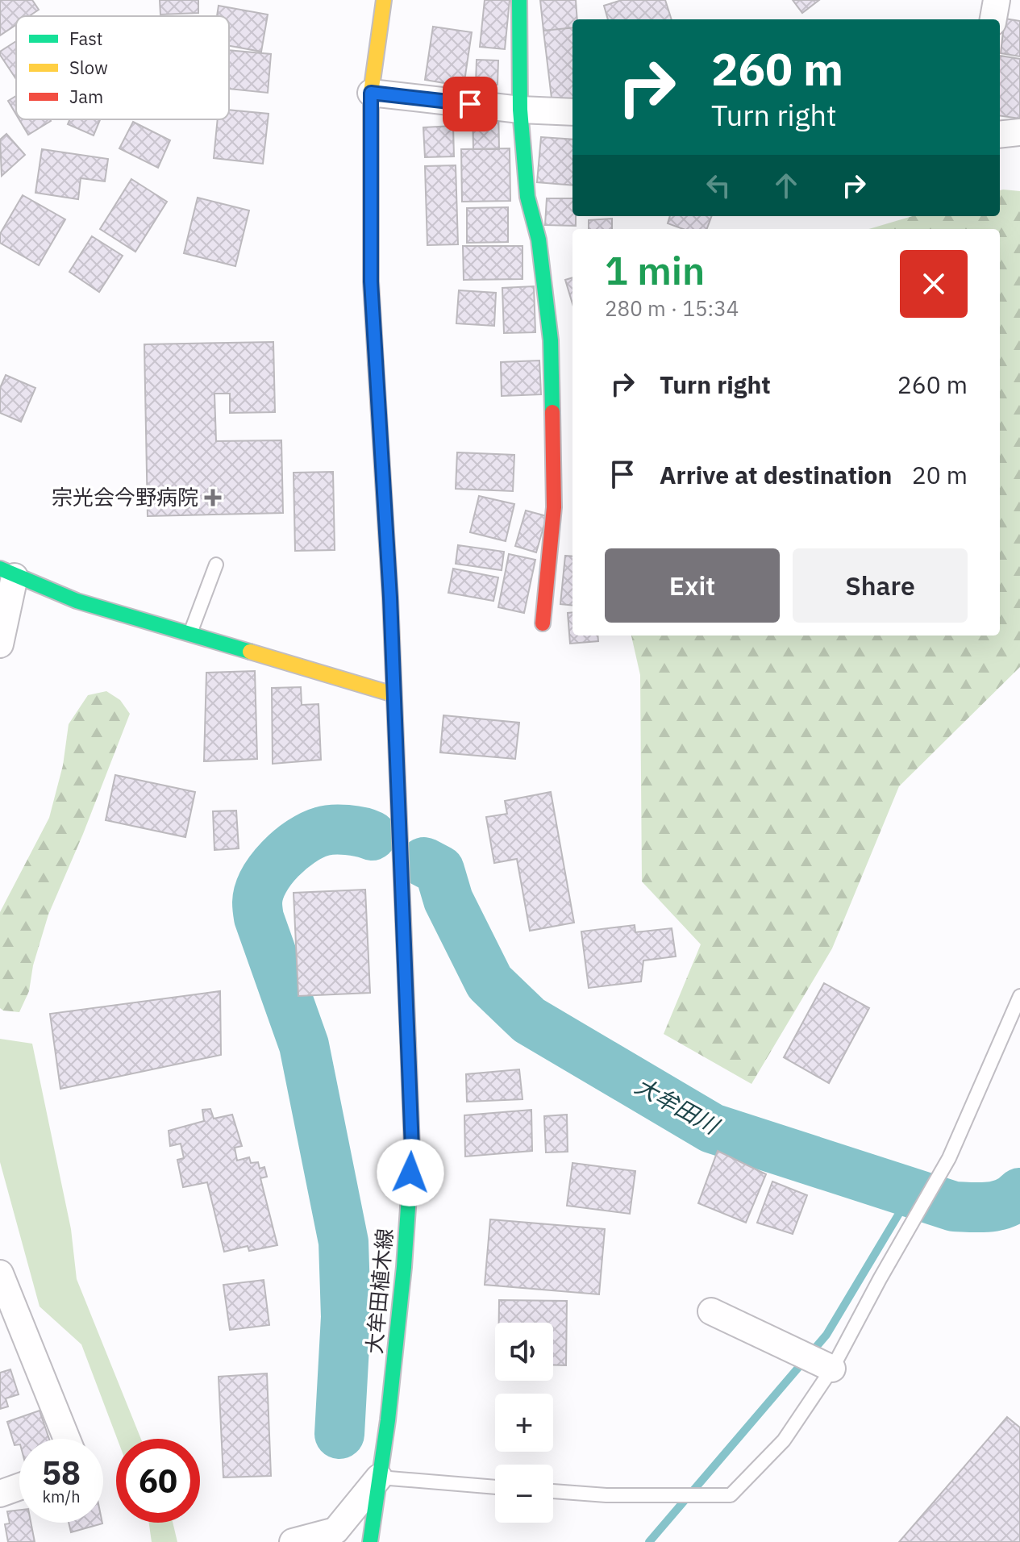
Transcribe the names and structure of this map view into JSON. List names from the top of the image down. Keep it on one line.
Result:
{"streets":{"main road":["大牟田植木線"]},"water":["大牟田川"],"places":{"health":["宗光会今野病院"]},"legend":["Fast","Slow","Jam"],"page":{"turn":["260 m","Turn right"],"heading":["1 min","280 m · 15:34"],"list":[{"name":"Turn right","value":"260 m"},{"name":"Arrive at destination","value":"20 m"}],"buttons":["Exit","Share"],"map_buttons":["+","−"],"speed":"58 km/h","limit":"60"}}
